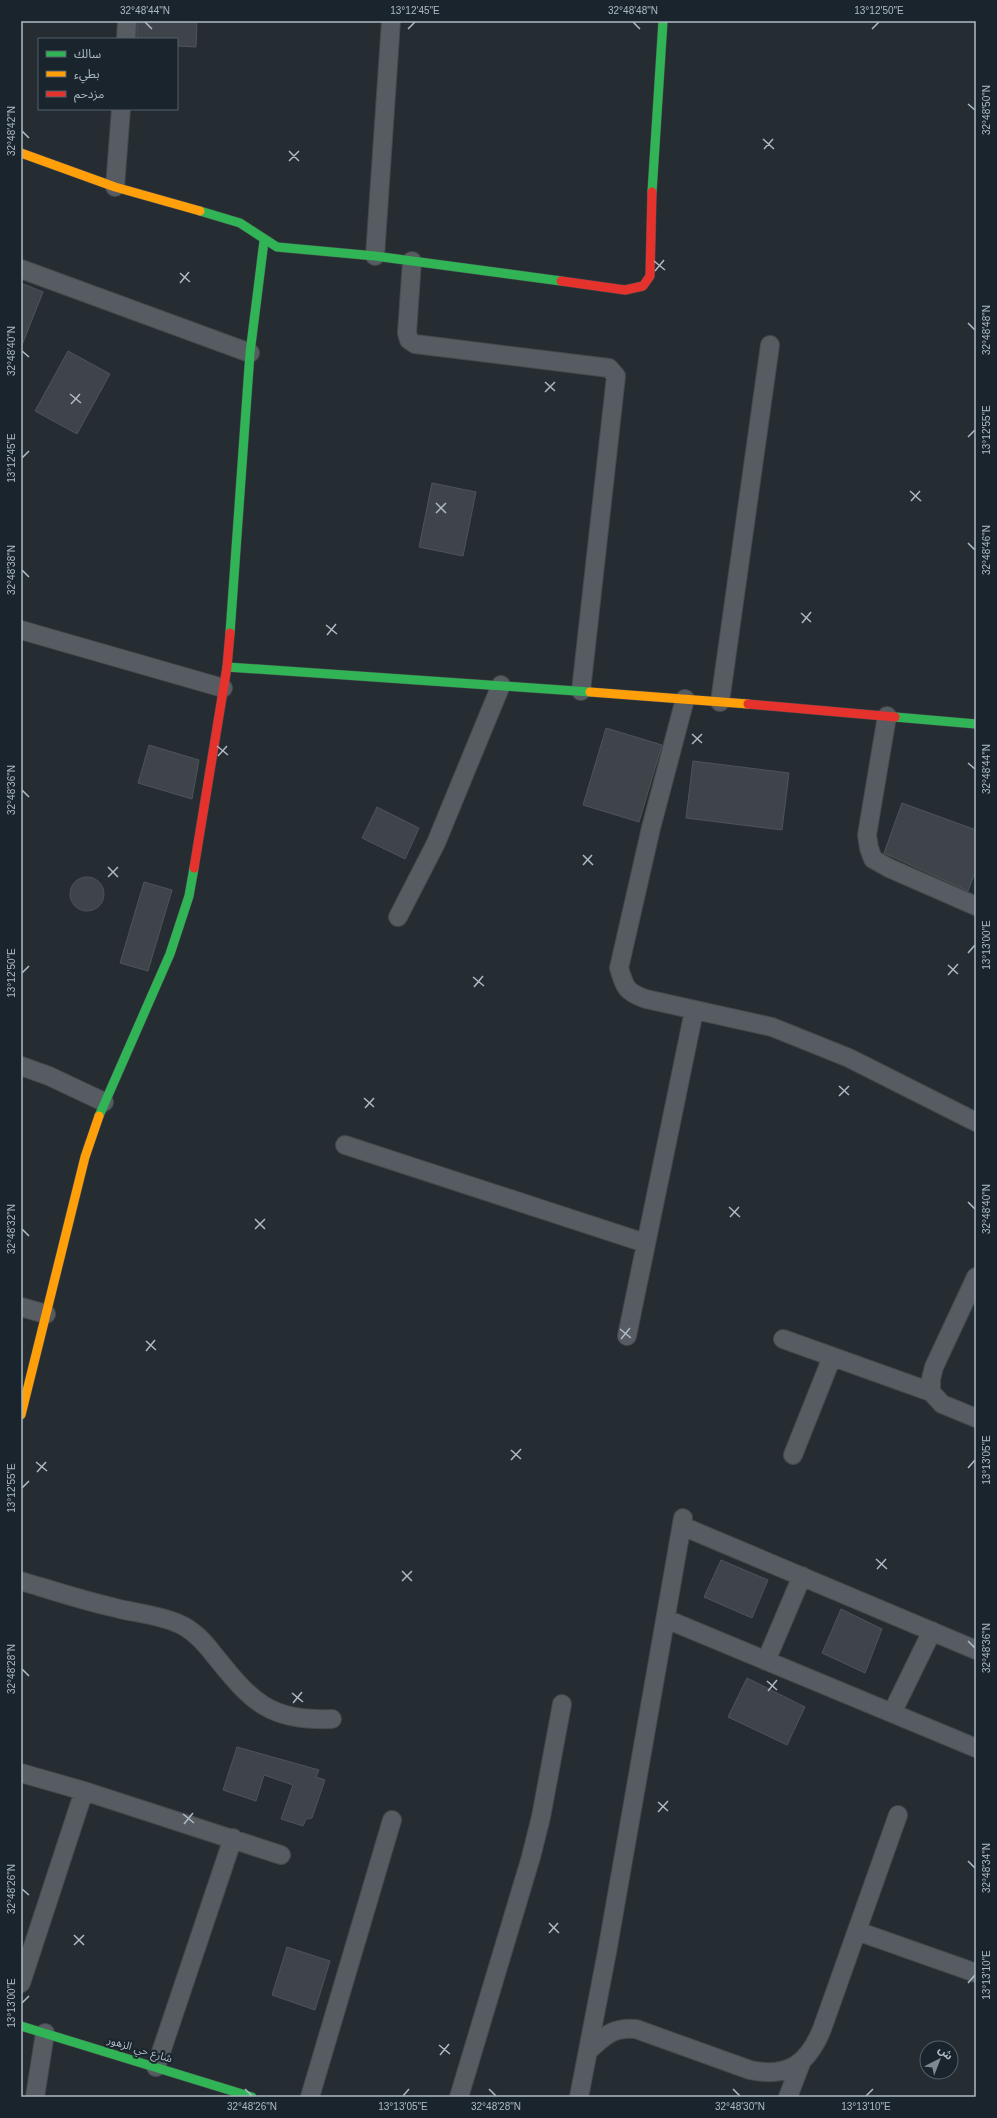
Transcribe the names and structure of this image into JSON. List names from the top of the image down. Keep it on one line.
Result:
{"streets":{"street":["شارع حي الزهور"]},"legend":["سالك","بطيء","مزدحم"],"north":"top right","coordinates":["32°48'44\"N","13°12'45\"E","32°48'48\"N","13°12'50\"E","32°48'50\"N","32°48'42\"N","32°48'40\"N","13°12'55\"E","32°48'46\"N","32°48'38\"N","32°48'36\"N","13°13'00\"E","32°48'32\"N","13°13'05\"E","32°48'28\"N","32°48'34\"N","32°48'26\"N","13°13'10\"E","32°48'30\"N"]}
